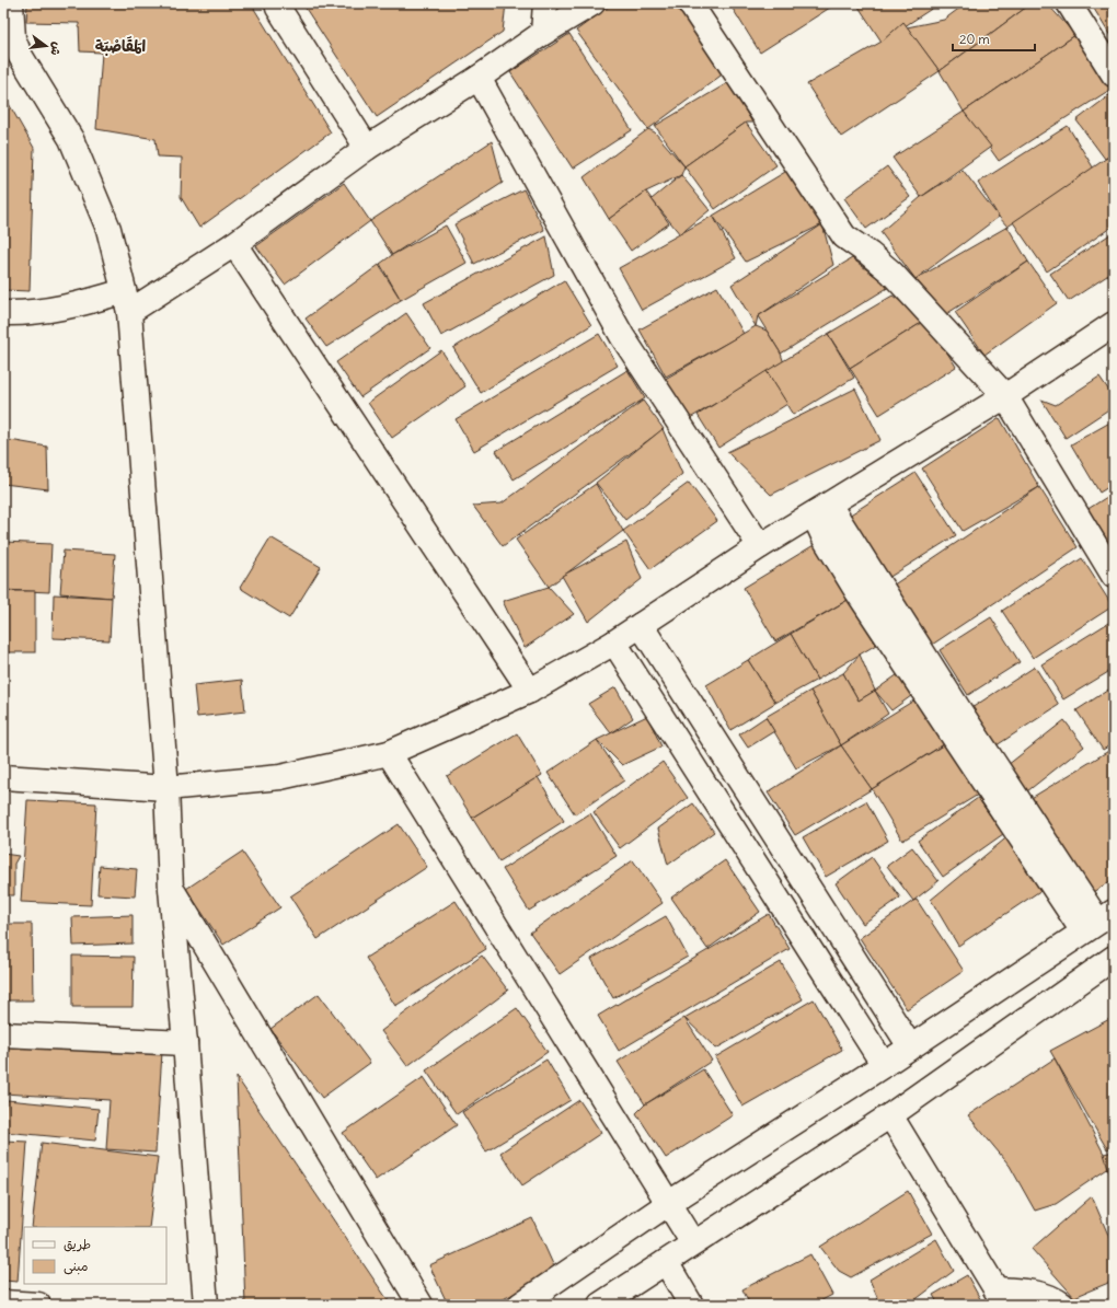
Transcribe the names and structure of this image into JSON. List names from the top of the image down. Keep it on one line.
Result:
{"districts":["المَقَاصْبَة"],"legend":["طريق","مبنى"],"scale_bar":"20 m","north":"right"}
